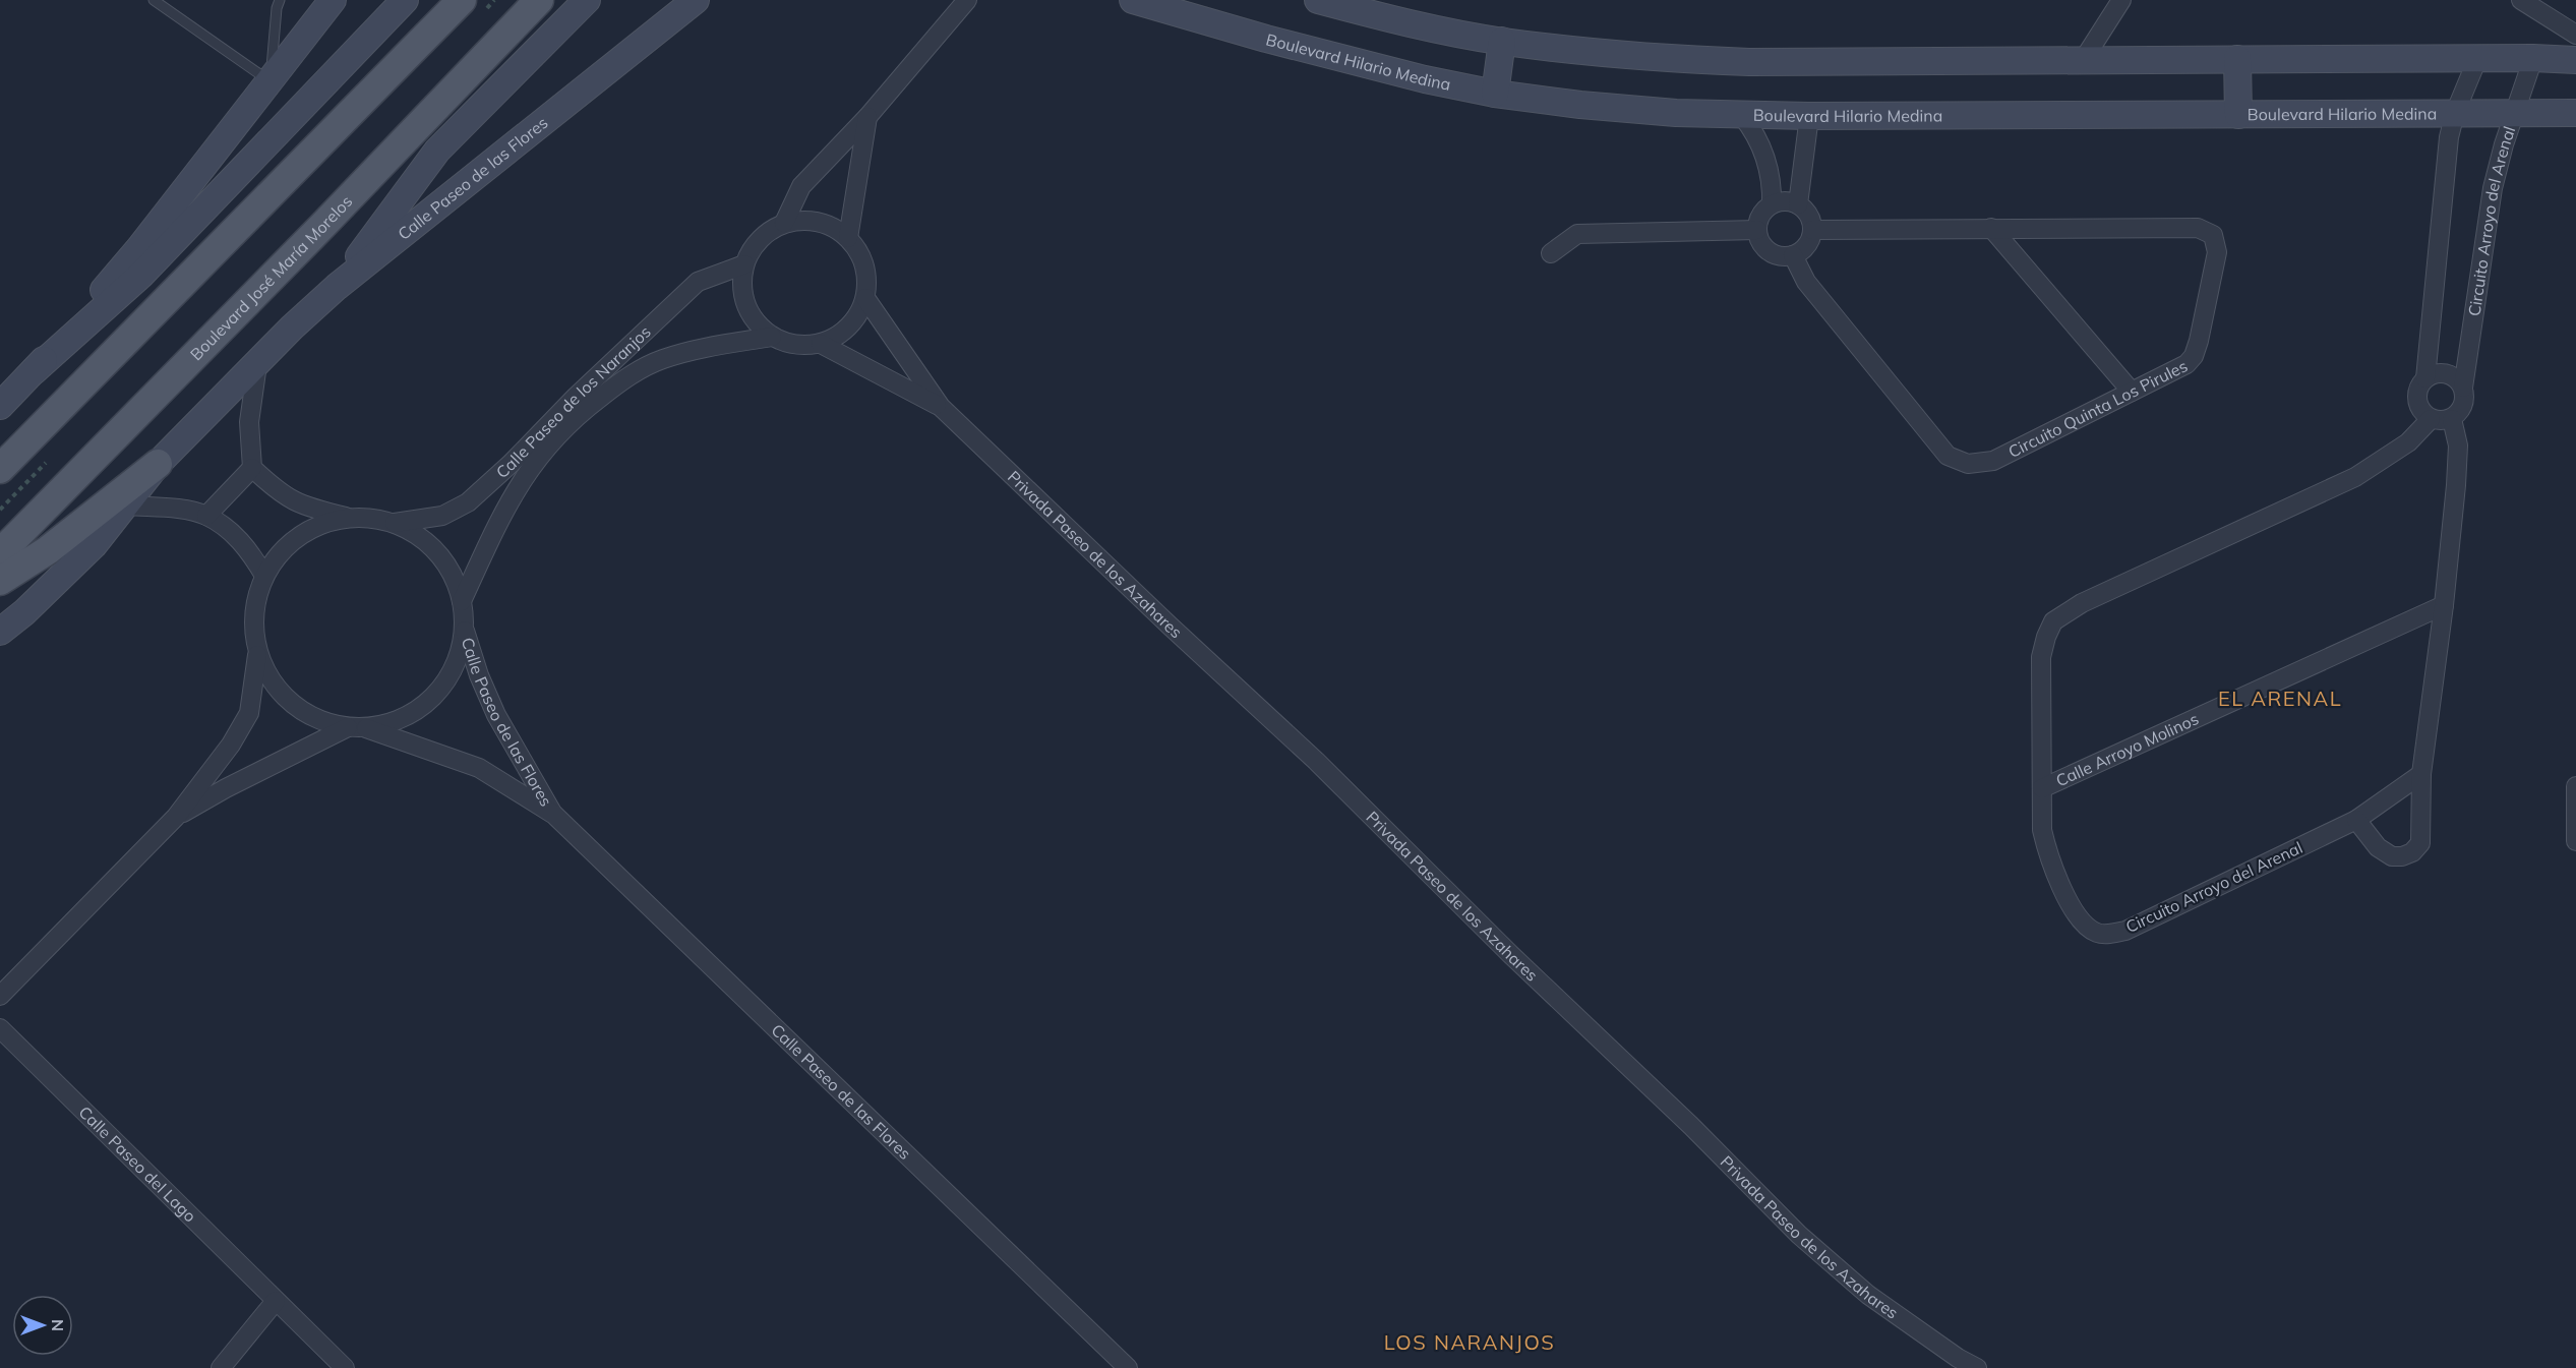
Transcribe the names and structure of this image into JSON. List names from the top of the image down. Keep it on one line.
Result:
{"streets":{"main road":["Boulevard José María Morelos"],"street":["Boulevard Hilario Medina","Calle Paseo de las Flores","Circuito Arroyo del Arenal","Calle Paseo de los Naranjos","Circuito Quinta Los Pirules","Privada Paseo de los Azahares","Calle Arroyo Molinos","Calle Paseo del Lago"]},"crossings":[["Boulevard Hilario Medina","Circuito Arroyo del Arenal"],["Calle Paseo de las Flores","Calle Paseo de los Naranjos"],["Circuito Arroyo del Arenal","Calle Arroyo Molinos"],["Calle Paseo de los Naranjos","Privada Paseo de los Azahares"]],"districts":["EL ARENAL","LOS NARANJOS"],"north":"right"}
